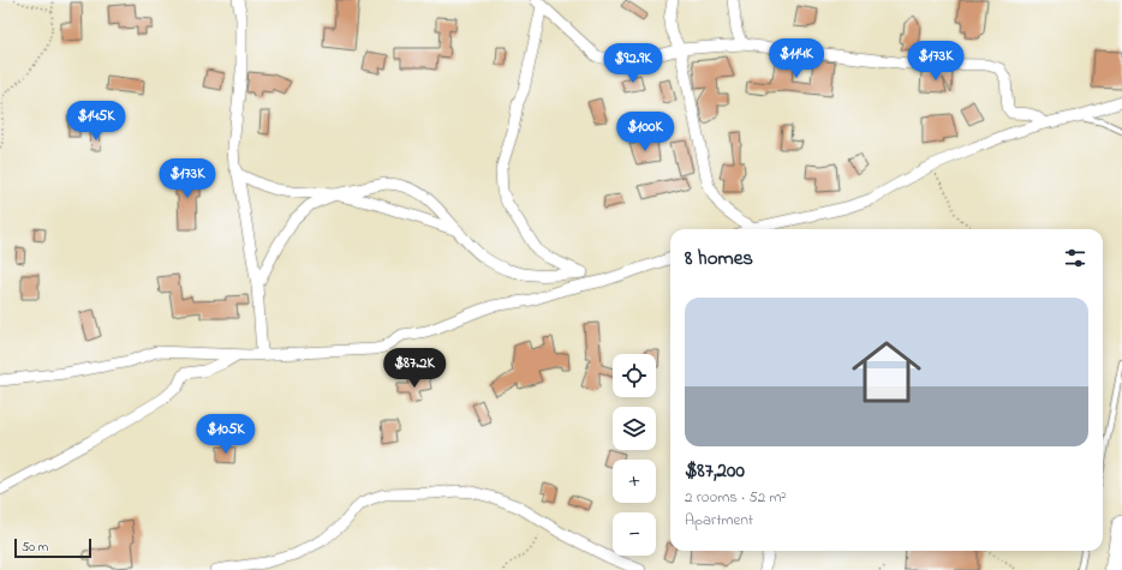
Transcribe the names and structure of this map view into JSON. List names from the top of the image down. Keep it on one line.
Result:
{"scale_bar":"50 m","page":{"price":["$114K","$173K","$92.9K","$145K","$100K","$173K","$87.2K","$105K"],"heading":"8 homes","list":[{"name":"$87,200","note":"2 rooms · 52 m² · Apartment"}],"map_buttons":["+","−"],"scale":"50 m"}}
